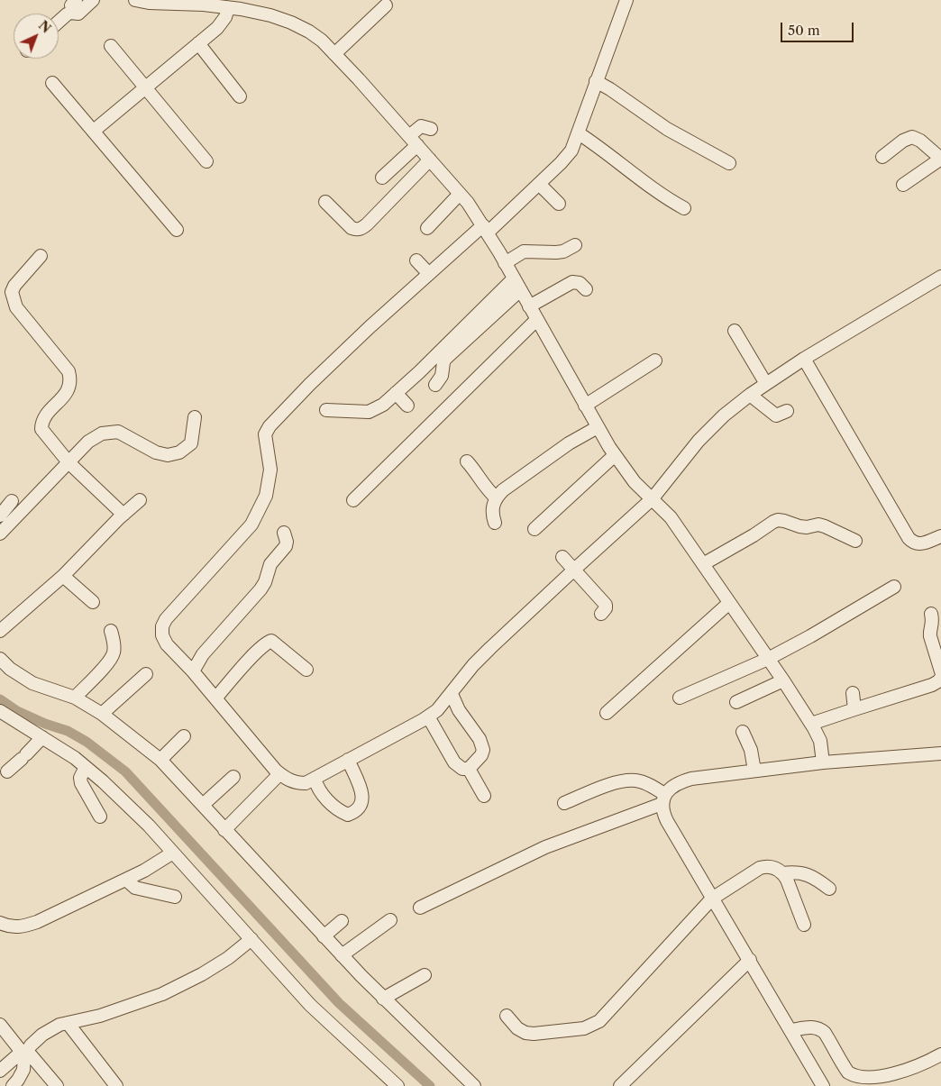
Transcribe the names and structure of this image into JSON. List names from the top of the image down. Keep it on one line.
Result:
{"scale_bar":"50 m","north":"top right"}
